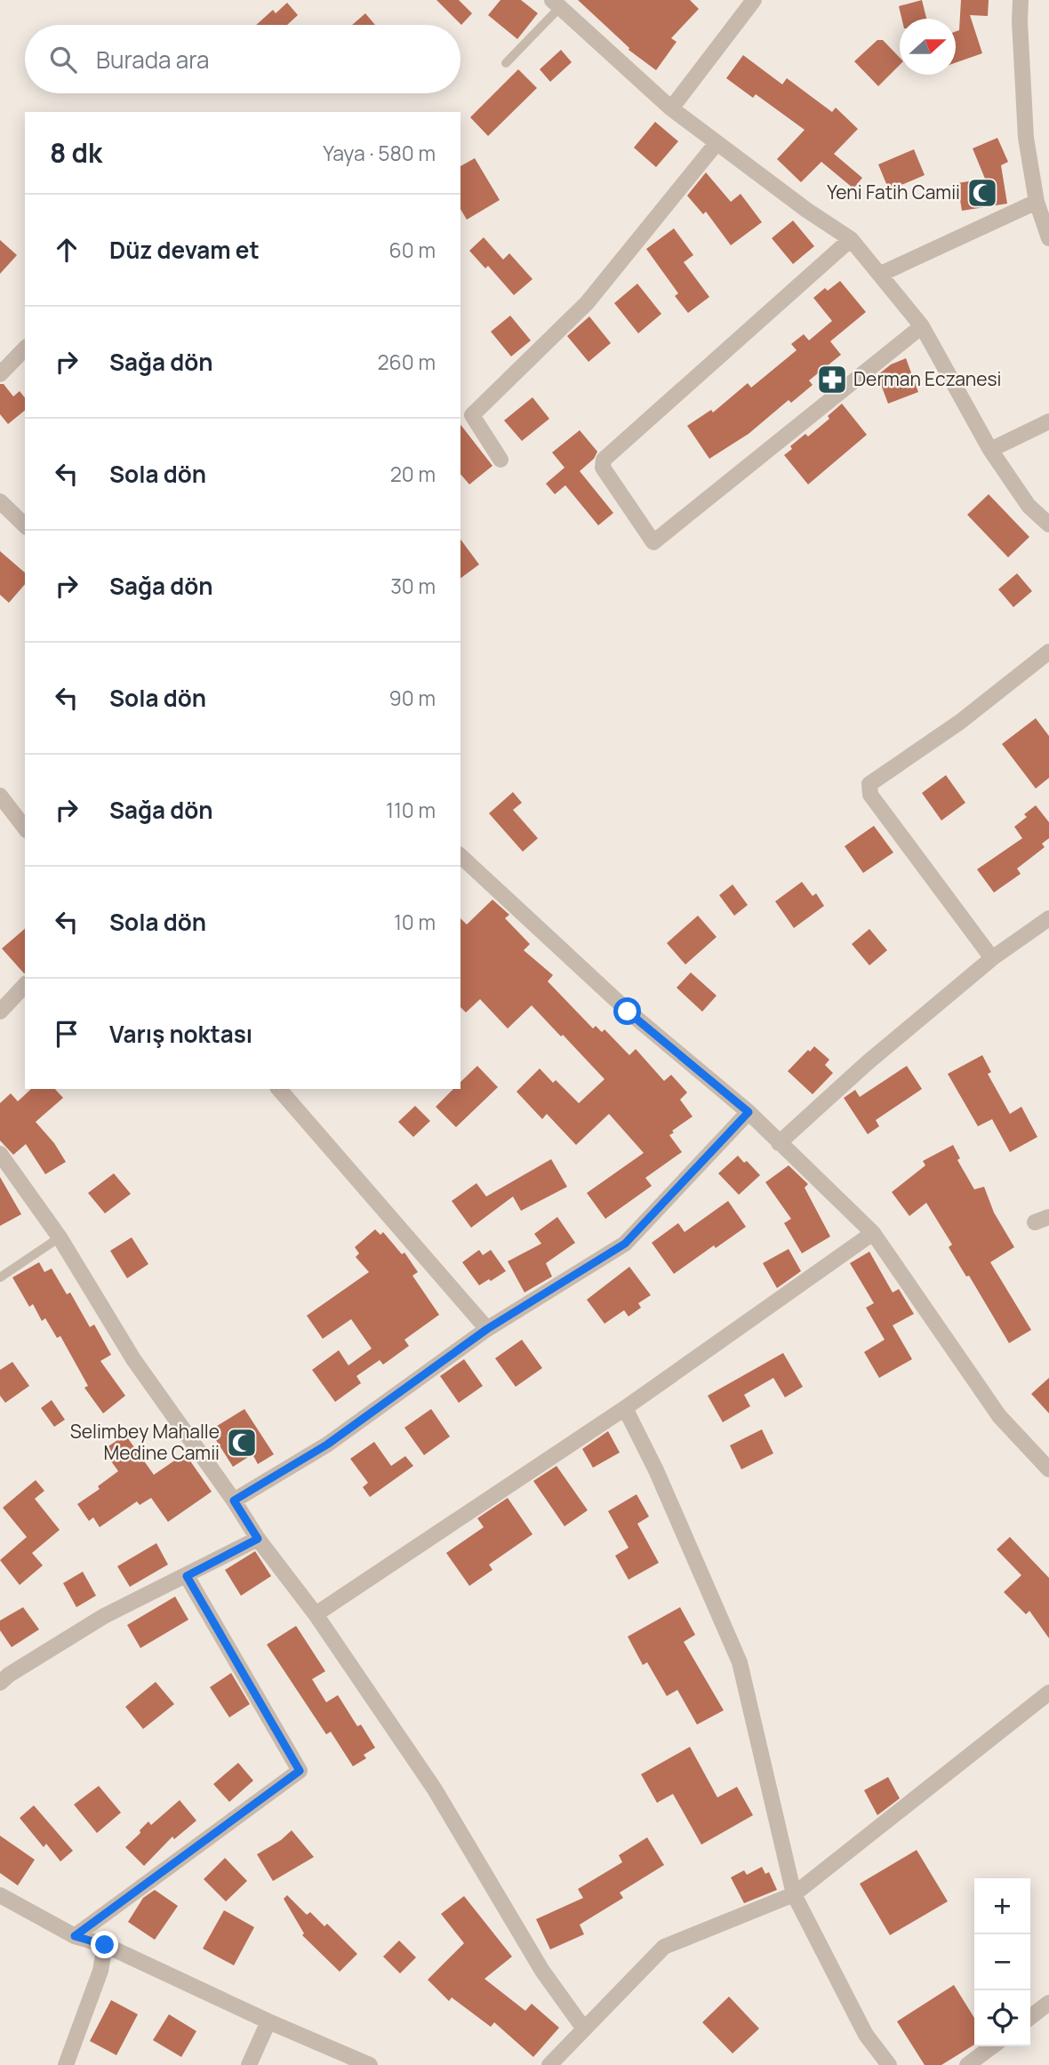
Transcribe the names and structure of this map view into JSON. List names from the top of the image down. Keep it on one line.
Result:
{"places":{"mosque":["Yeni Fatih Camii","Selimbey Mahalle Medine Camii"],"pharmacy":["Derman Eczanesi"]},"north":"right","page":{"search":"Burada ara","heading":["8 dk","Yaya · 580 m"],"list":[["Düz devam et","60 m"],["Sağa dön","260 m"],["Sola dön","20 m"],["Sağa dön","30 m"],["Sola dön","90 m"],["Sağa dön","110 m"],["Sola dön","10 m"],"Varış noktası"],"map_buttons":["+","−"]}}
